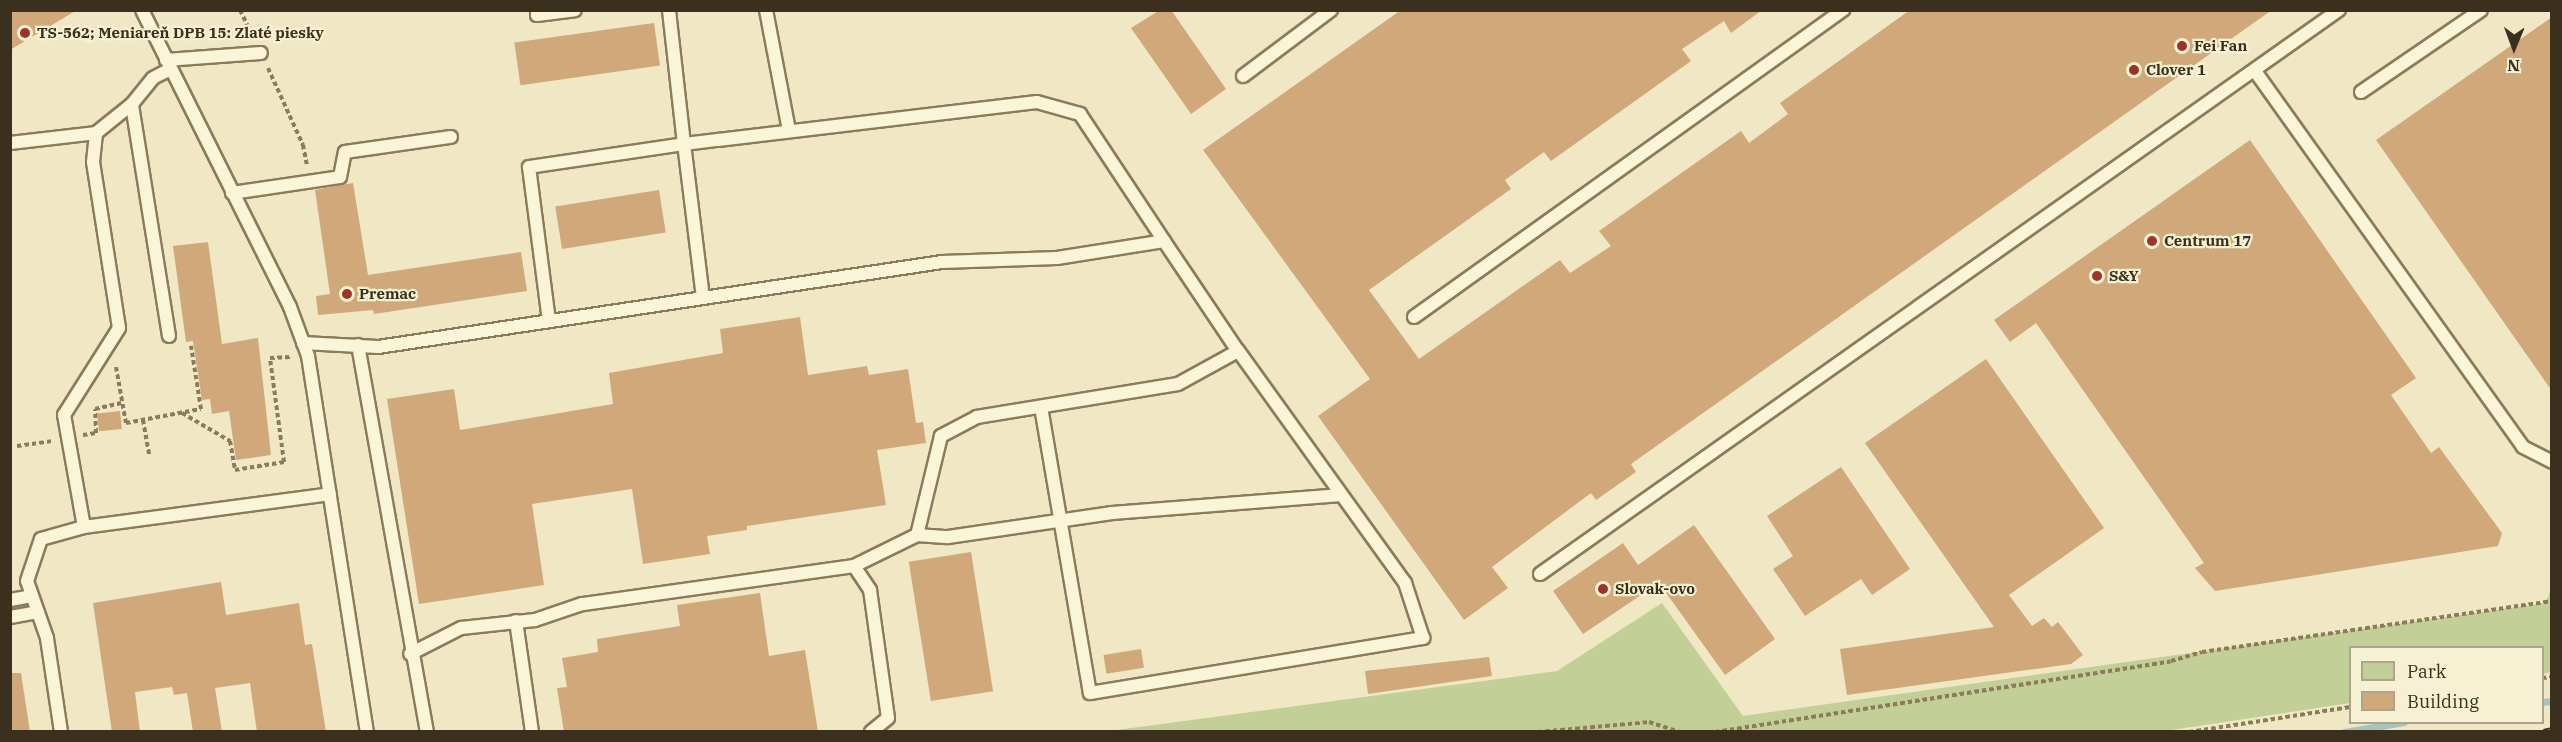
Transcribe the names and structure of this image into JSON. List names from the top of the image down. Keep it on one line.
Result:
{"places":["TS-562; Meniareň DPB 15: Zlaté piesky","Fei Fan","Clover 1","Centrum 17","S&Y","Premac","Slovak-ovo"],"legend":["Park","Building"],"north":"bottom"}
